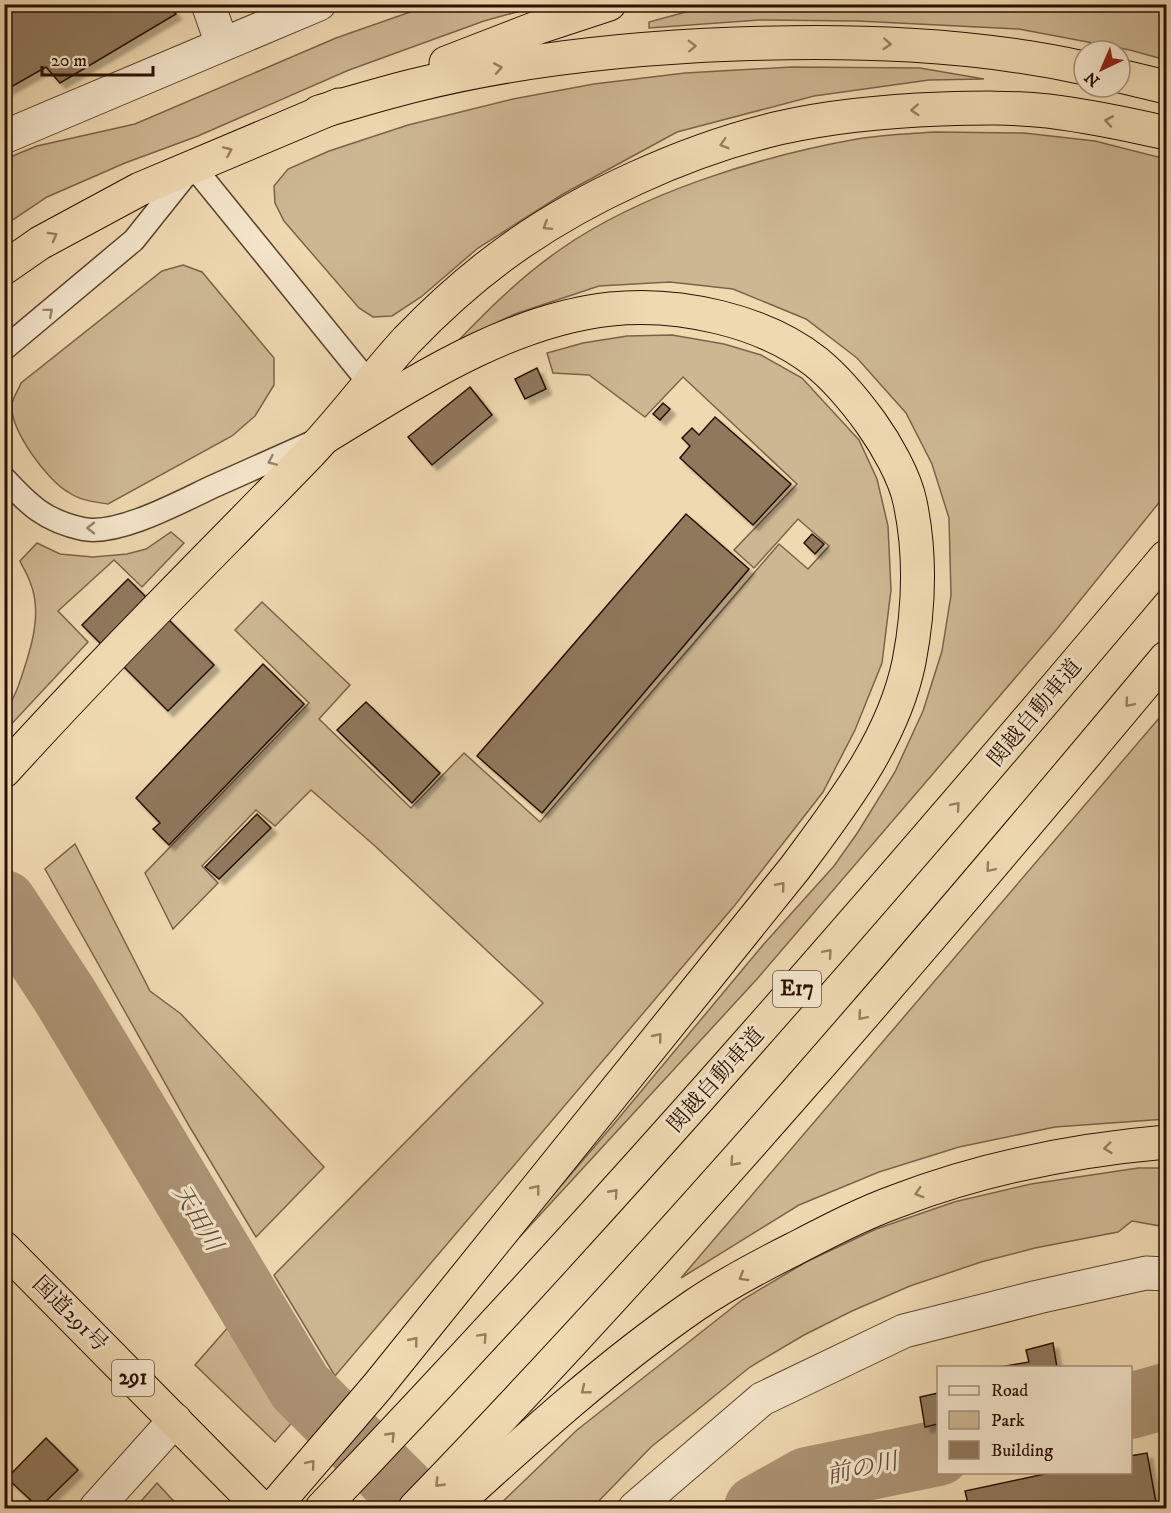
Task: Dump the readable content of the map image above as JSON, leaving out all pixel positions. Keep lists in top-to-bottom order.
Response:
{
  "streets": {
    "highway": [
      "関越自動車道",
      "E17",
      "国道291号",
      "291"
    ]
  },
  "water": ["天田川", "前の川"],
  "legend": ["Road", "Park", "Building"],
  "scale_bar": "20 m",
  "north": "bottom left"
}
